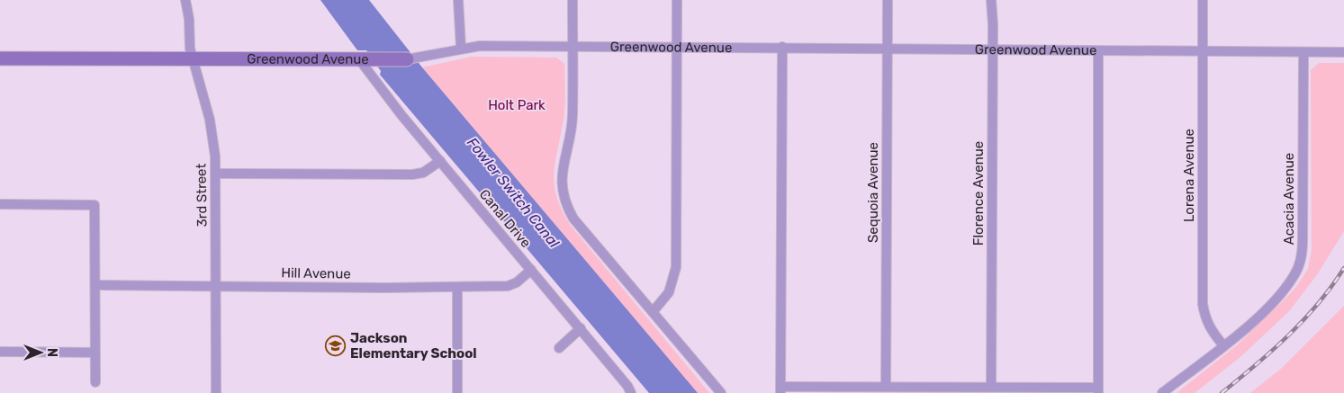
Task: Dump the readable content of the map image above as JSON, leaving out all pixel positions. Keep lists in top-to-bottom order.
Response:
{
  "streets": {
    "street": [
      "Greenwood Avenue",
      "Lorena Avenue",
      "Sequoia Avenue",
      "Florence Avenue",
      "3rd Street",
      "Acacia Avenue",
      "Canal Drive",
      "Hill Avenue"
    ]
  },
  "crossings": [
    ["Greenwood Avenue", "Lorena Avenue"],
    ["Greenwood Avenue", "Sequoia Avenue"],
    ["Greenwood Avenue", "Florence Avenue"],
    ["Greenwood Avenue", "3rd Street"],
    ["Greenwood Avenue", "Acacia Avenue"],
    ["Greenwood Avenue", "Canal Drive"],
    ["Lorena Avenue", "Acacia Avenue"],
    ["3rd Street", "Hill Avenue"],
    ["Canal Drive", "Hill Avenue"]
  ],
  "water": ["Fowler Switch Canal"],
  "parks": ["Holt Park"],
  "places": {
    "school or university": ["Jackson Elementary School"]
  },
  "north": "right"
}
